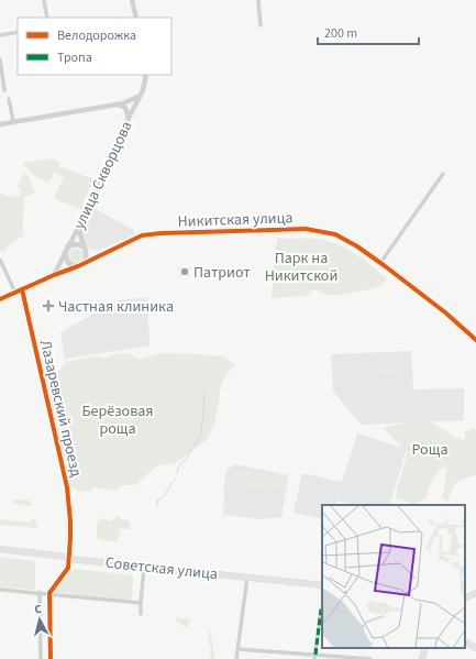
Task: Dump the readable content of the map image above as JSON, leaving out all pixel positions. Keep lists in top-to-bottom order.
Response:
{
  "streets": {
    "main road": ["Советская улица"],
    "street": ["улица Скворцова", "Никитская улица", "Лазаревский проезд"]
  },
  "crossings": [
    ["улица Скворцова", "Никитская улица"],
    ["Никитская улица", "Лазаревский проезд"],
    ["Лазаревский проезд", "Советская улица"]
  ],
  "parks": ["Парк на Никитской", "Берёзовая роща", "Роща"],
  "places": {
    "other": ["Патриот"],
    "health": ["Частная клиника"]
  },
  "legend": ["Велодорожка", "Тропа"],
  "scale_bar": "200 m",
  "north": "top"
}
